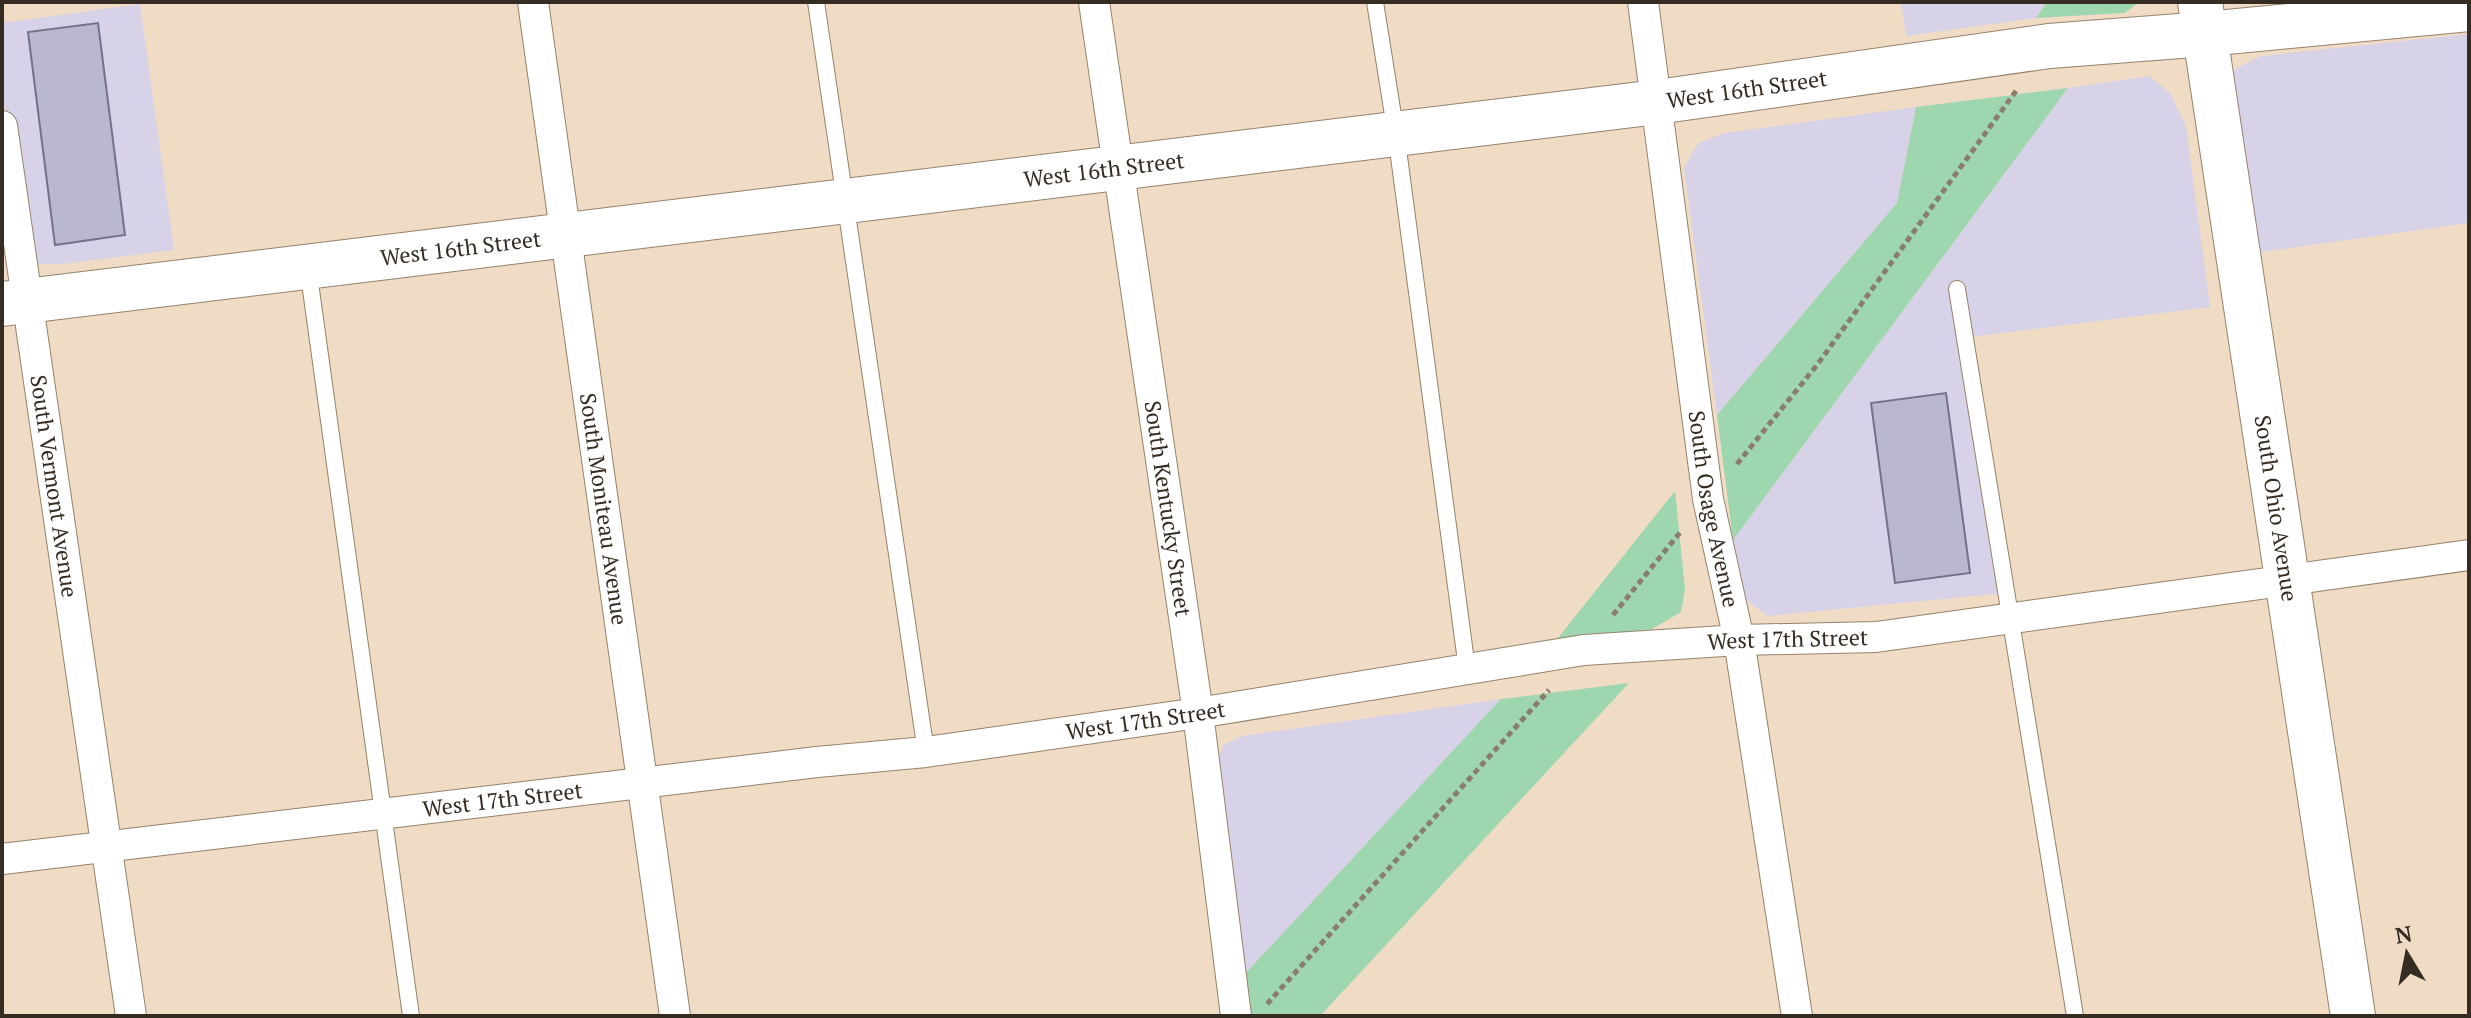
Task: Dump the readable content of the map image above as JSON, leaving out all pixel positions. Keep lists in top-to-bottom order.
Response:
{
  "streets": {
    "main road": ["West 16th Street", "South Ohio Avenue"],
    "street": [
      "South Vermont Avenue",
      "South Moniteau Avenue",
      "South Kentucky Street",
      "South Osage Avenue",
      "West 17th Street"
    ]
  },
  "crossings": [
    ["West 16th Street", "South Vermont Avenue"],
    ["West 16th Street", "South Moniteau Avenue"],
    ["West 16th Street", "South Kentucky Street"],
    ["West 16th Street", "South Ohio Avenue"],
    ["West 16th Street", "South Osage Avenue"],
    ["South Vermont Avenue", "West 17th Street"],
    ["South Moniteau Avenue", "West 17th Street"],
    ["South Kentucky Street", "West 17th Street"],
    ["South Ohio Avenue", "West 17th Street"],
    ["South Osage Avenue", "West 17th Street"]
  ],
  "north": "top"
}
